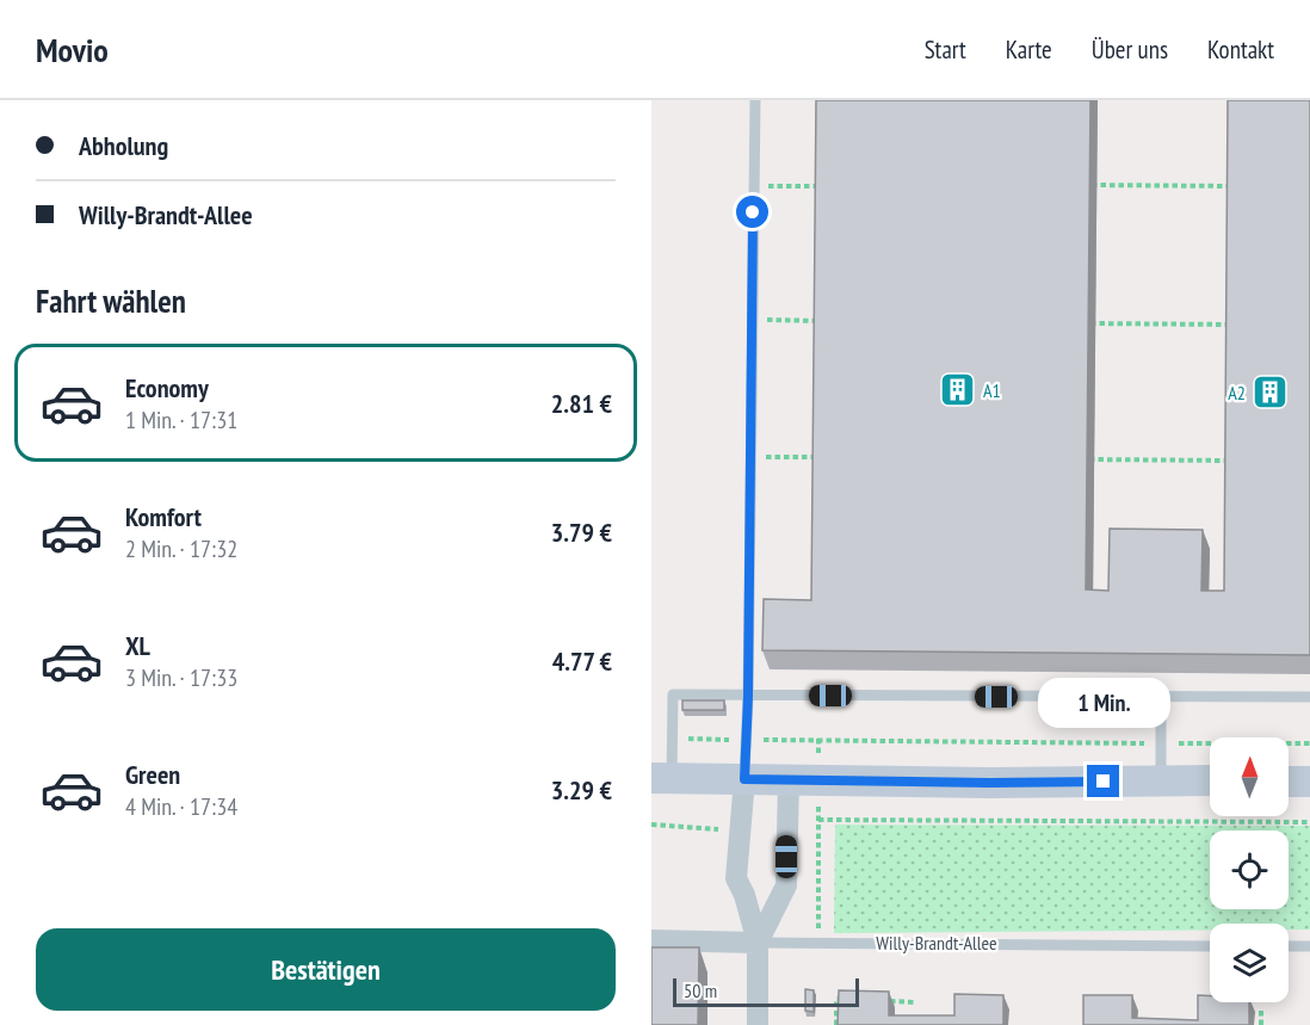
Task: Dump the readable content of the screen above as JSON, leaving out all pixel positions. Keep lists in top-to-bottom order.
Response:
{
  "streets": {
    "street": ["Willy-Brandt-Allee"]
  },
  "places": {
    "building": ["A1", "A2"]
  },
  "scale_bar": "50 m",
  "north": "top",
  "page": {
    "header": "Movio",
    "nav": [
      "Start",
      "Karte",
      "Über uns",
      "Kontakt"
    ],
    "banner": ["Abholung", "Willy-Brandt-Allee"],
    "heading": "Fahrt wählen",
    "list": [
      {
        "name": "Economy",
        "note": "1 Min. · 17:31",
        "value": "2.81 €"
      },
      {
        "name": "Komfort",
        "note": "2 Min. · 17:32",
        "value": "3.79 €"
      },
      {
        "name": "XL",
        "note": "3 Min. · 17:33",
        "value": "4.77 €"
      },
      {
        "name": "Green",
        "note": "4 Min. · 17:34",
        "value": "3.29 €"
      }
    ],
    "bubble": "1 Min.",
    "buttons": "Bestätigen",
    "scale": "50 m"
  }
}
